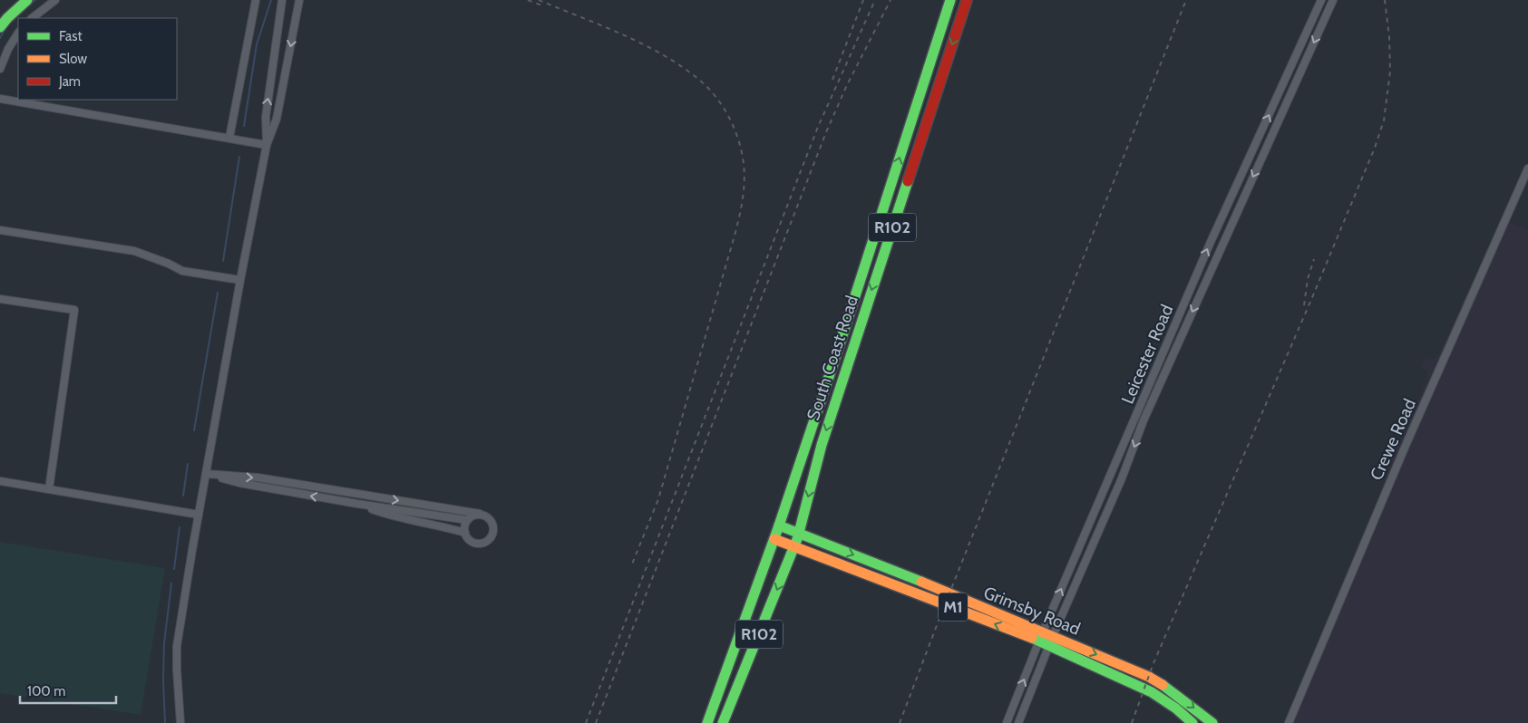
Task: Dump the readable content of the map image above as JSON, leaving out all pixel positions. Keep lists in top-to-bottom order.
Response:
{
  "streets": {
    "main road": [
      "R102",
      "South Coast Road",
      "M1",
      "Grimsby Road"
    ],
    "street": ["Leicester Road", "Crewe Road"]
  },
  "crossings": [
    ["Leicester Road", "Grimsby Road"],
    ["South Coast Road", "Grimsby Road"]
  ],
  "legend": ["Fast", "Slow", "Jam"],
  "scale_bar": "100 m"
}
